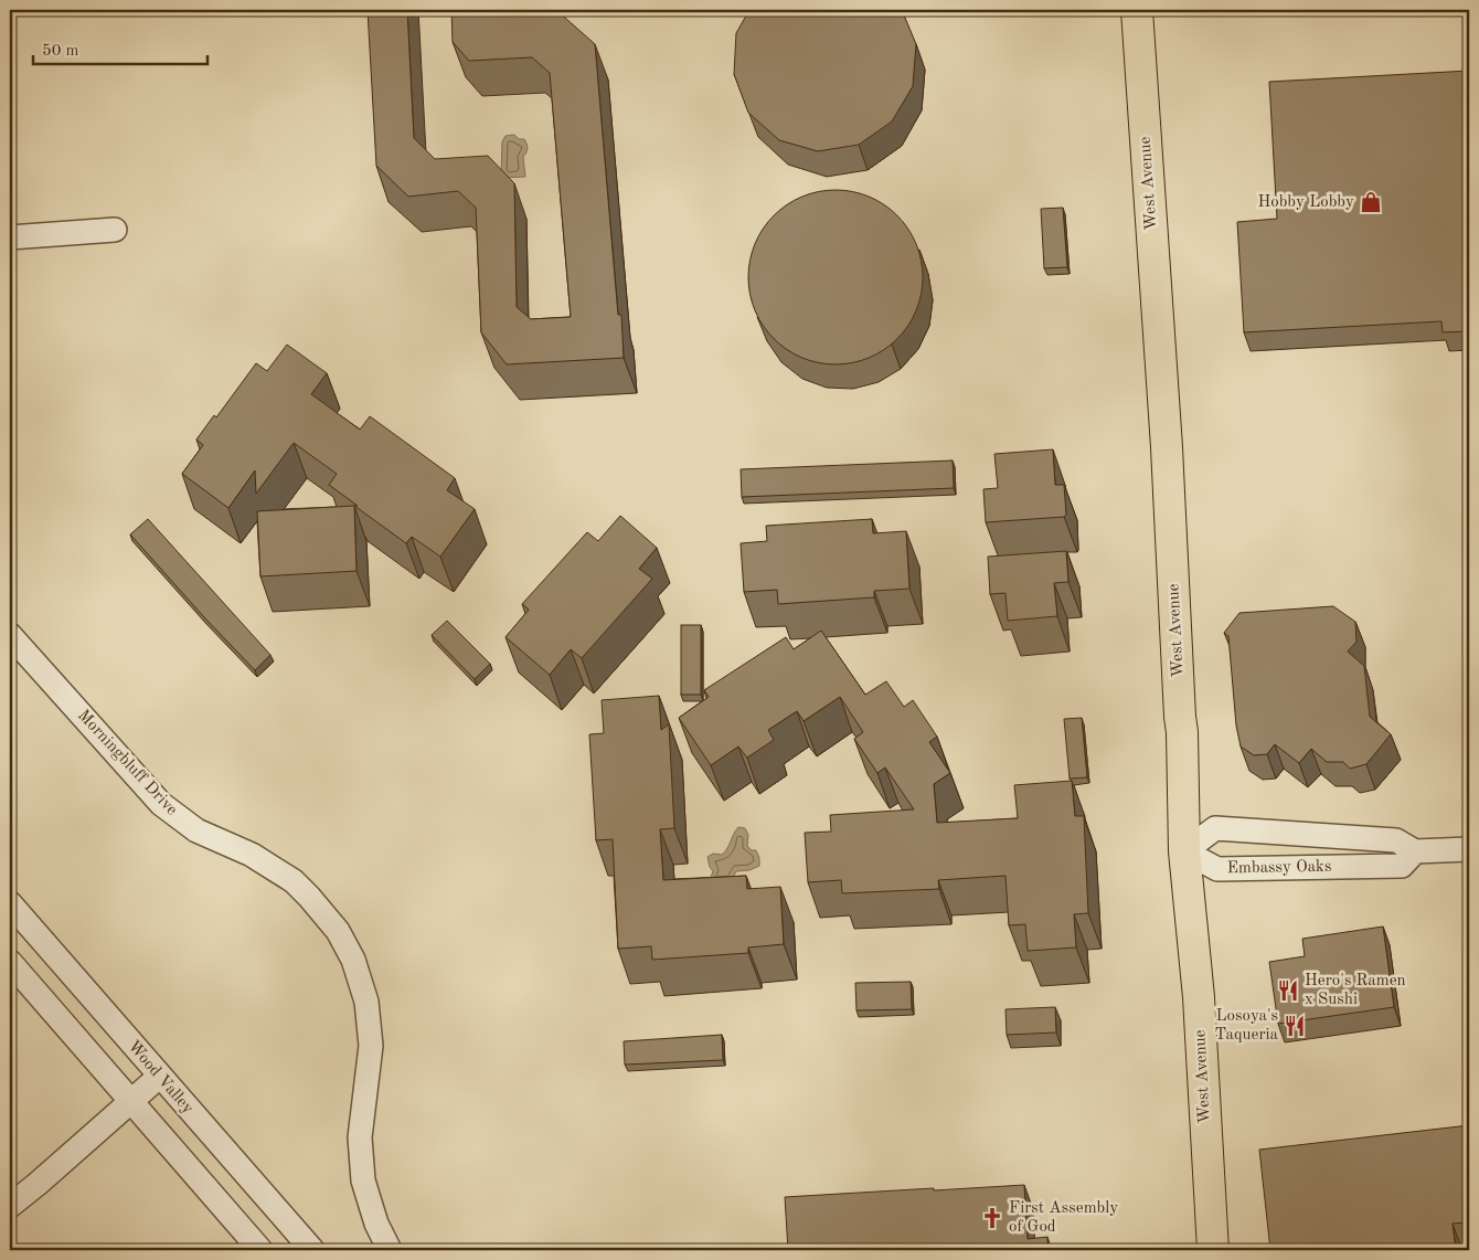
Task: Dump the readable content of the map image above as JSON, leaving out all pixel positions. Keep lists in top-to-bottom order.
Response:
{
  "streets": {
    "main road": ["West Avenue"],
    "street": ["Morningbluff Drive", "Embassy Oaks", "Wood Valley"]
  },
  "crossings": [
    ["West Avenue", "Embassy Oaks"]
  ],
  "places": {
    "shop": ["Hobby Lobby"],
    "restaurant": ["Hero's Ramen x Sushi", "Losoya's Taqueria"],
    "church": ["First Assembly of God"]
  },
  "scale_bar": "50 m"
}
